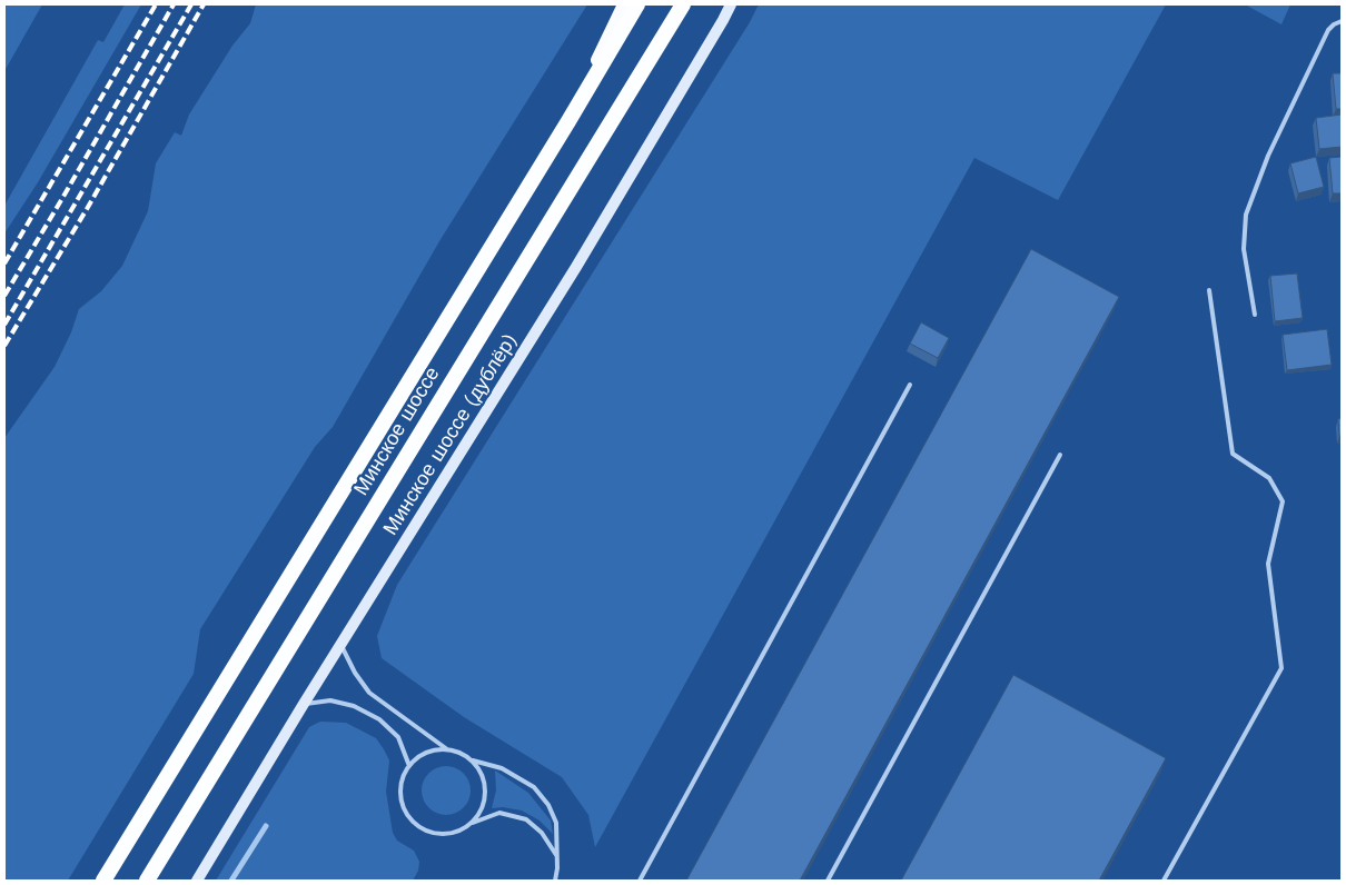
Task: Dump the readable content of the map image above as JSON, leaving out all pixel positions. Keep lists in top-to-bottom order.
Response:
{
  "streets": {
    "highway": ["Минское шоссе"],
    "main road": ["Минское шоссе (дублёр)"]
  }
}
